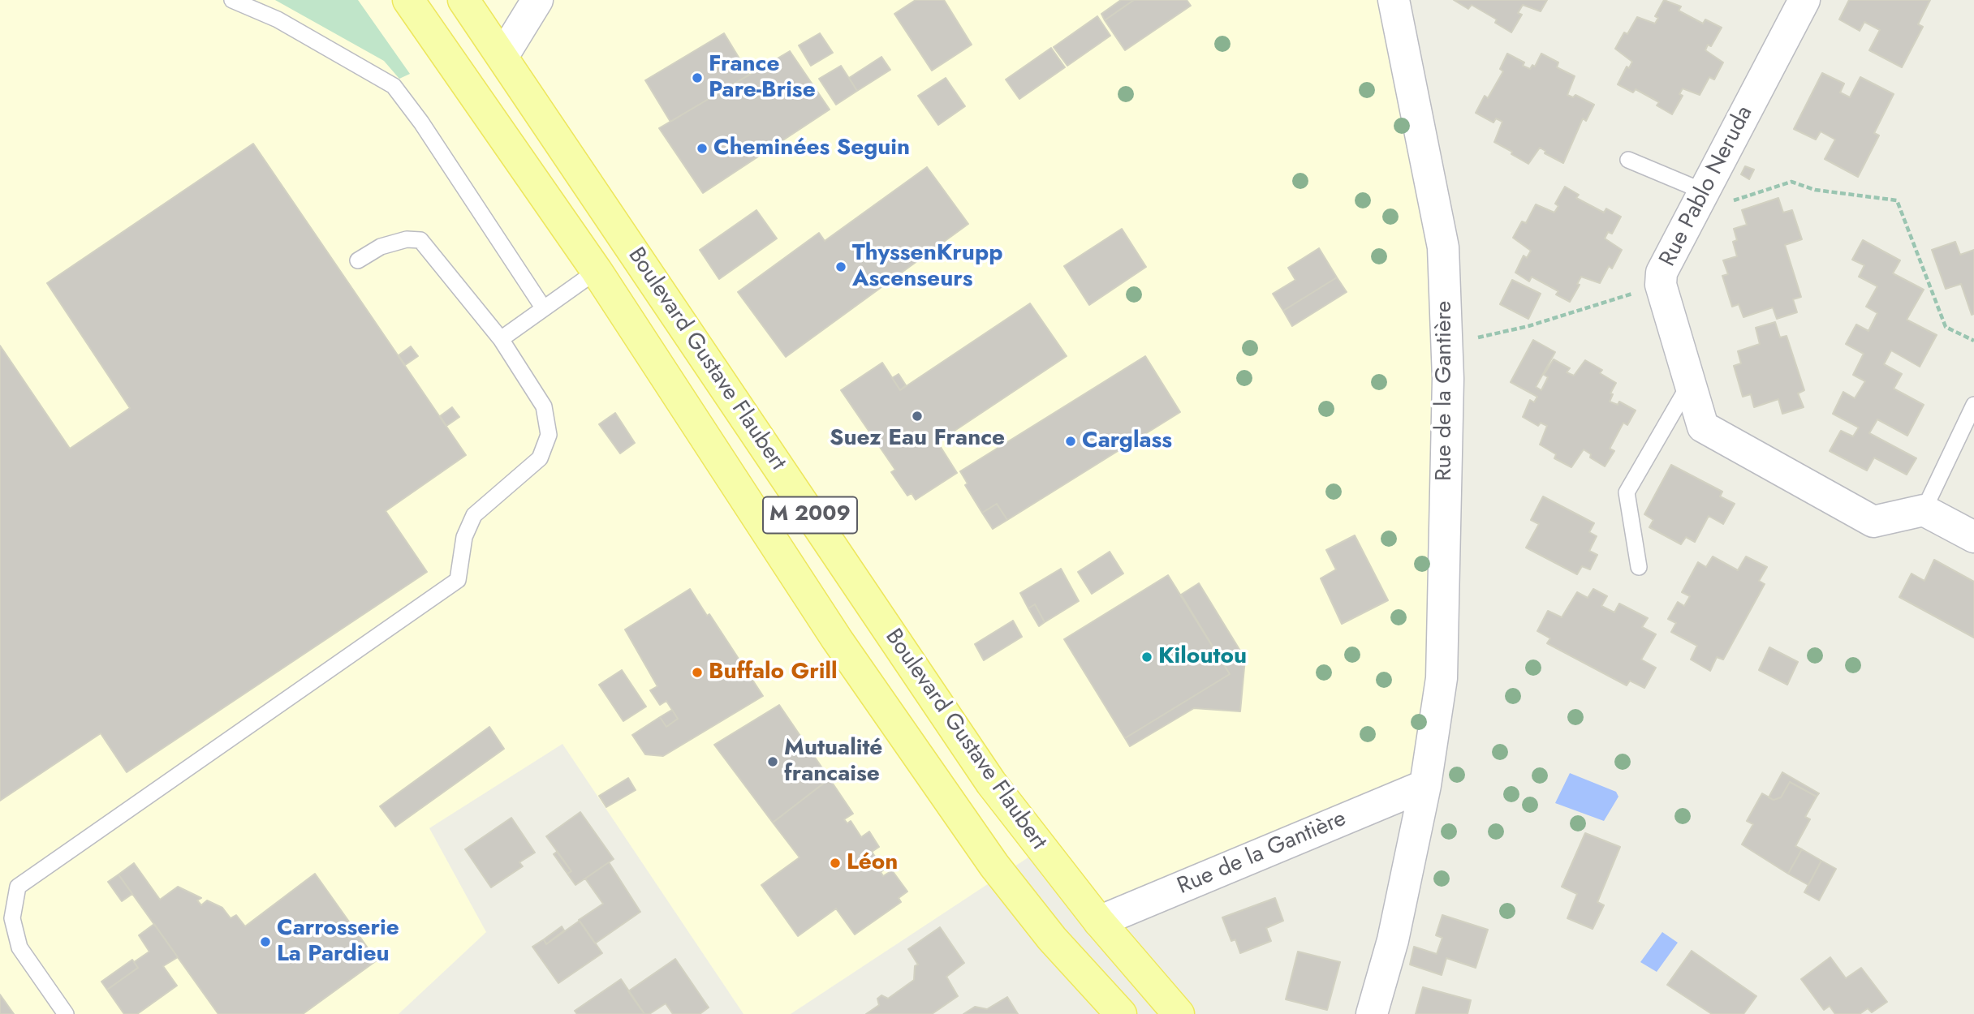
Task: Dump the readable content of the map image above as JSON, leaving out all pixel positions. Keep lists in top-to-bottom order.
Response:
{
  "streets": {
    "main road": ["Boulevard Gustave Flaubert", "M 2009"],
    "street": ["Rue Pablo Neruda", "Rue de la Gantière"]
  },
  "crossings": [
    ["Boulevard Gustave Flaubert", "Rue de la Gantière"]
  ],
  "places": [
    "France Pare-Brise",
    "Cheminées Seguin",
    "ThyssenKrupp Ascenseurs",
    "Suez Eau France",
    "Carglass",
    "Kiloutou",
    "Buffalo Grill",
    "Mutualité francaise",
    "Léon",
    "Carrosserie La Pardieu"
  ]
}
